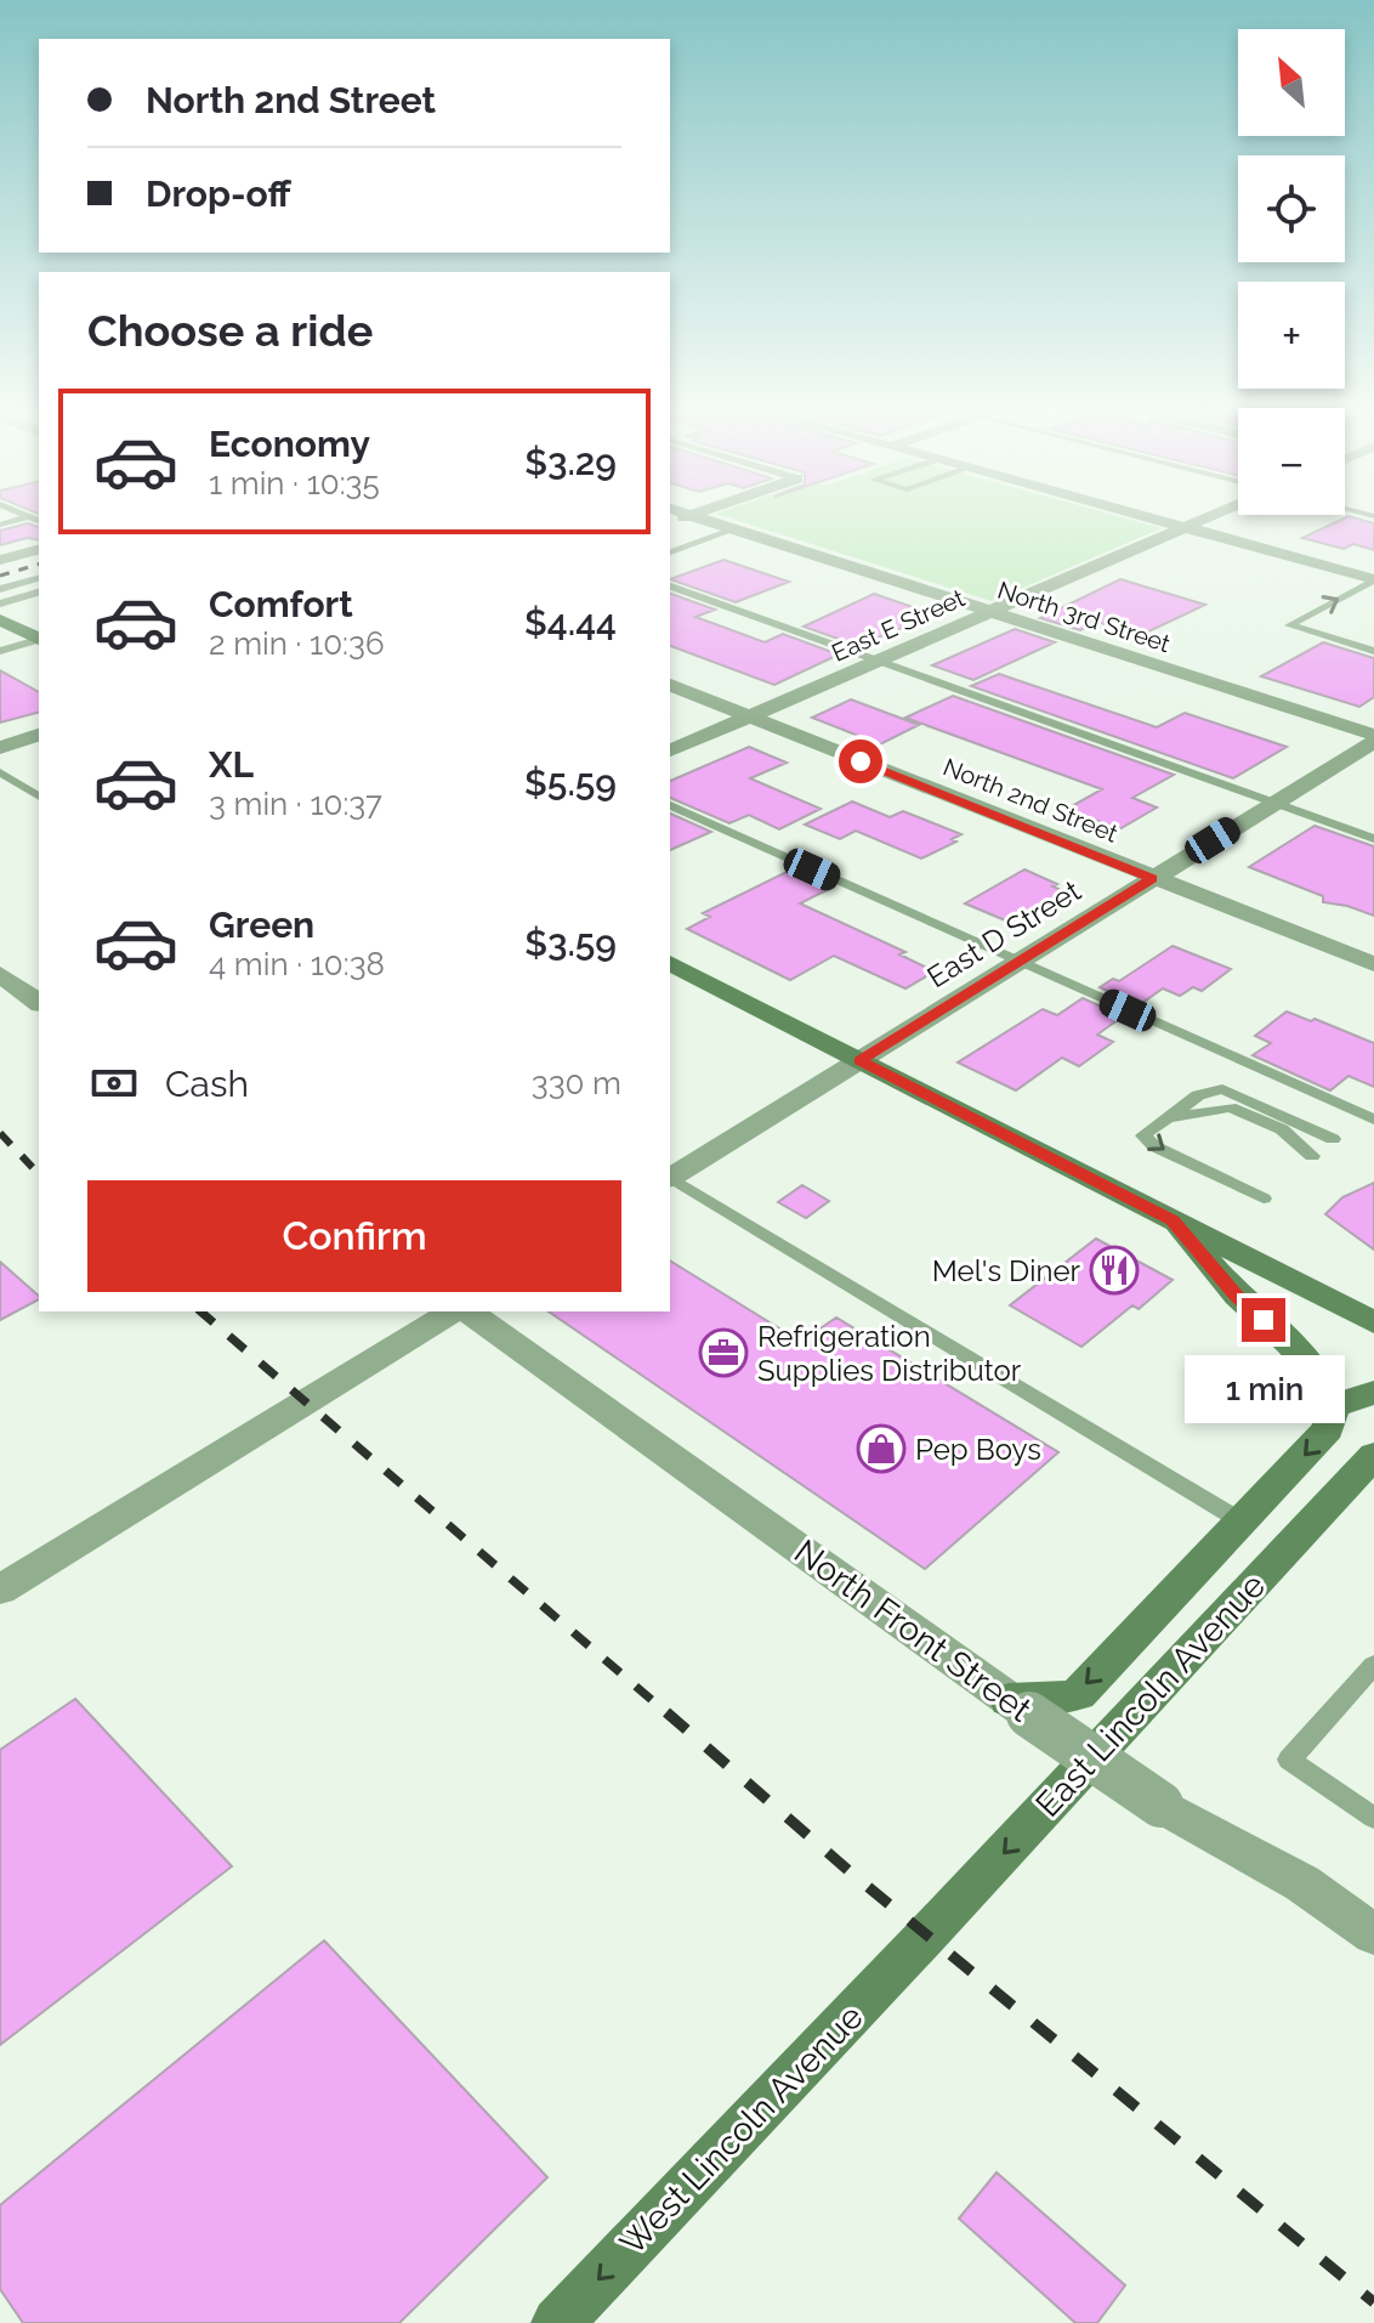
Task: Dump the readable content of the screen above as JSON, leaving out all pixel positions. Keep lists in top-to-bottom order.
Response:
{
  "streets": {
    "main road": ["East Lincoln Avenue", "West Lincoln Avenue"],
    "street": [
      "North 3rd Street",
      "East E Street",
      "North 2nd Street",
      "East D Street",
      "North Front Street"
    ]
  },
  "crossings": [
    ["North 3rd Street", "East E Street"],
    ["North 3rd Street", "East D Street"],
    ["East E Street", "North 2nd Street"],
    ["North 2nd Street", "East D Street"],
    ["East Lincoln Avenue", "West Lincoln Avenue"]
  ],
  "one_way": ["West Lincoln Avenue"],
  "places": {
    "restaurant": ["Mel's Diner"],
    "office": ["Refrigeration Supplies Distributor"],
    "shop": ["Pep Boys"]
  },
  "north": "top left",
  "page": {
    "map_buttons": ["+", "−"],
    "banner": ["North 2nd Street", "Drop-off"],
    "heading": "Choose a ride",
    "list": [
      {
        "name": "Economy",
        "note": "1 min · 10:35",
        "value": "$3.29"
      },
      {
        "name": "Comfort",
        "note": "2 min · 10:36",
        "value": "$4.44"
      },
      {
        "name": "XL",
        "note": "3 min · 10:37",
        "value": "$5.59"
      },
      {
        "name": "Green",
        "note": "4 min · 10:38",
        "value": "$3.59"
      }
    ],
    "pay": ["Cash", "330 m"],
    "buttons": "Confirm",
    "bubble": "1 min"
  }
}
